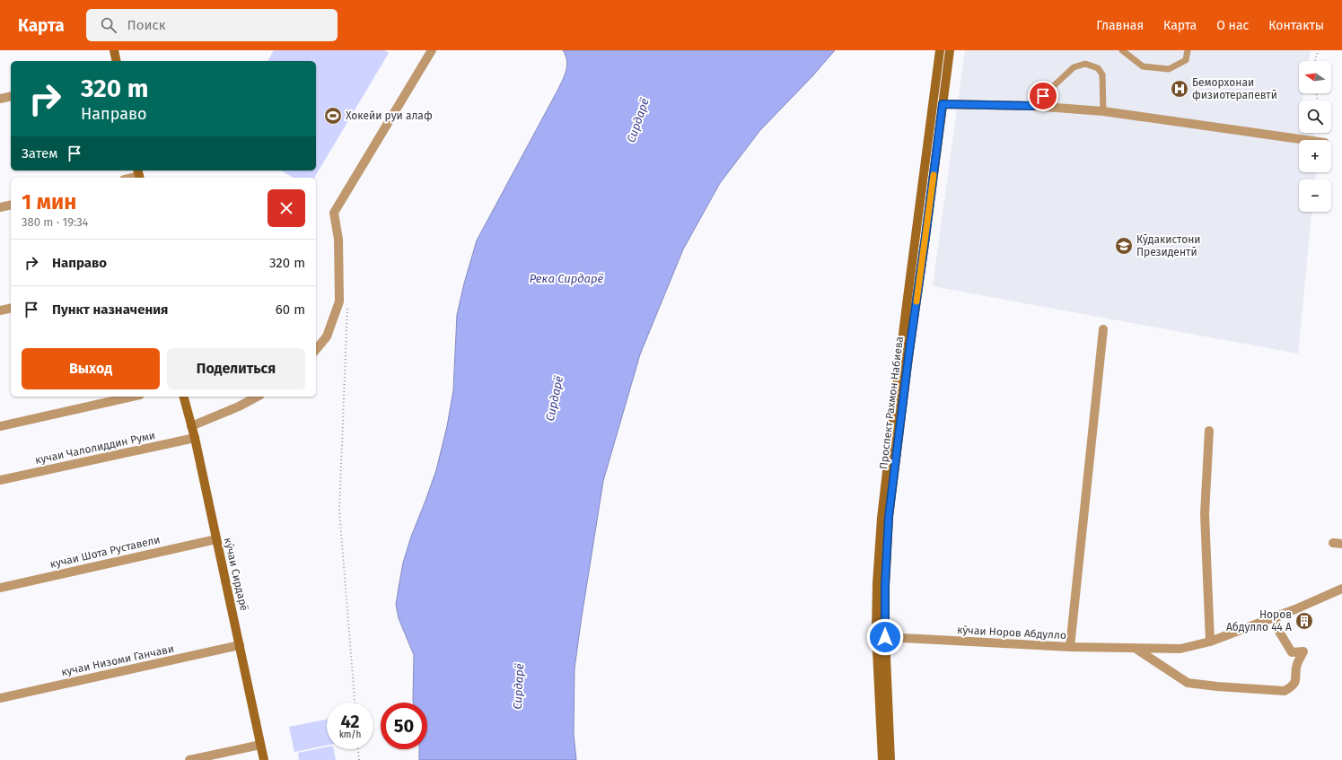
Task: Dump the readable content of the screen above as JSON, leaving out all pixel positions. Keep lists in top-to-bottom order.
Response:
{
  "streets": {
    "main road": ["Проспект Рахмон Набиева", "кӯчаи Сирдарё"],
    "street": [
      "кучаи Чалолиддин Руми",
      "кучаи Шота Руставели",
      "кӯчаи Норов Абдулло",
      "кучаи Низоми Ганчави"
    ]
  },
  "crossings": [
    ["Проспект Рахмон Набиева", "кӯчаи Норов Абдулло"],
    ["кучаи Чалолиддин Руми", "кӯчаи Сирдарё"],
    ["кучаи Шота Руставели", "кӯчаи Сирдарё"],
    ["кӯчаи Сирдарё", "кучаи Низоми Ганчави"]
  ],
  "water": ["Сирдарё", "Река Сирдарё"],
  "places": {
    "hospital": ["Беморхонаи физиотерапевтӣ"],
    "sports": ["Хокейи руи алаф"],
    "school or university": ["Кӯдакистони Президентӣ"],
    "building": ["Норов Абдулло 44 А"]
  },
  "north": "left",
  "page": {
    "header": "Карта",
    "search": "Поиск",
    "nav": [
      "Главная",
      "Карта",
      "О нас",
      "Контакты"
    ],
    "map_buttons": ["+", "−"],
    "turn": ["320 m", "Направо"],
    "then": "Затем",
    "heading": ["1 мин", "380 m · 19:34"],
    "list": [
      {
        "name": "Направо",
        "value": "320 m"
      },
      {
        "name": "Пункт назначения",
        "value": "60 m"
      }
    ],
    "buttons": ["Выход", "Поделиться"],
    "speed": "42 km/h",
    "limit": "50"
  }
}
